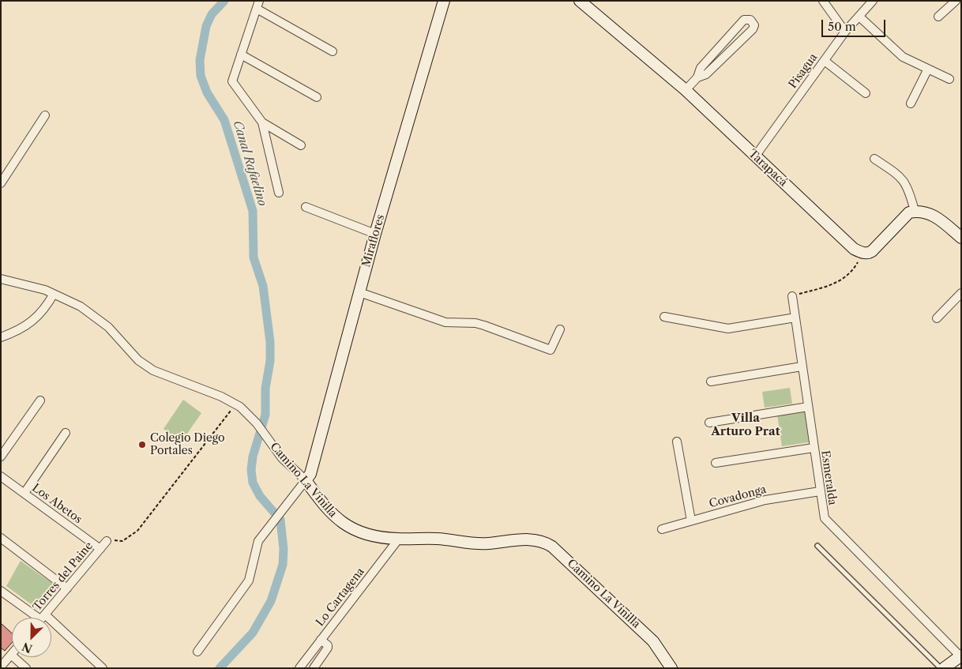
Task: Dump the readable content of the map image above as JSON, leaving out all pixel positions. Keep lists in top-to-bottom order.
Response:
{
  "streets": {
    "street": [
      "Pisagua",
      "Tarapacá",
      "Miraflores",
      "Esmeralda",
      "Camino La Vinilla",
      "Covadonga",
      "Los Abetos",
      "Torres del Paine",
      "Lo Cartagena"
    ]
  },
  "crossings": [
    ["Pisagua", "Tarapacá"],
    ["Miraflores", "Camino La Vinilla"],
    ["Esmeralda", "Covadonga"],
    ["Camino La Vinilla", "Lo Cartagena"],
    ["Los Abetos", "Torres del Paine"]
  ],
  "districts": ["Villa Arturo Prat"],
  "water": ["Canal Rafaelino"],
  "places": ["Colegio Diego Portales"],
  "scale_bar": "50 m",
  "north": "bottom left"
}
